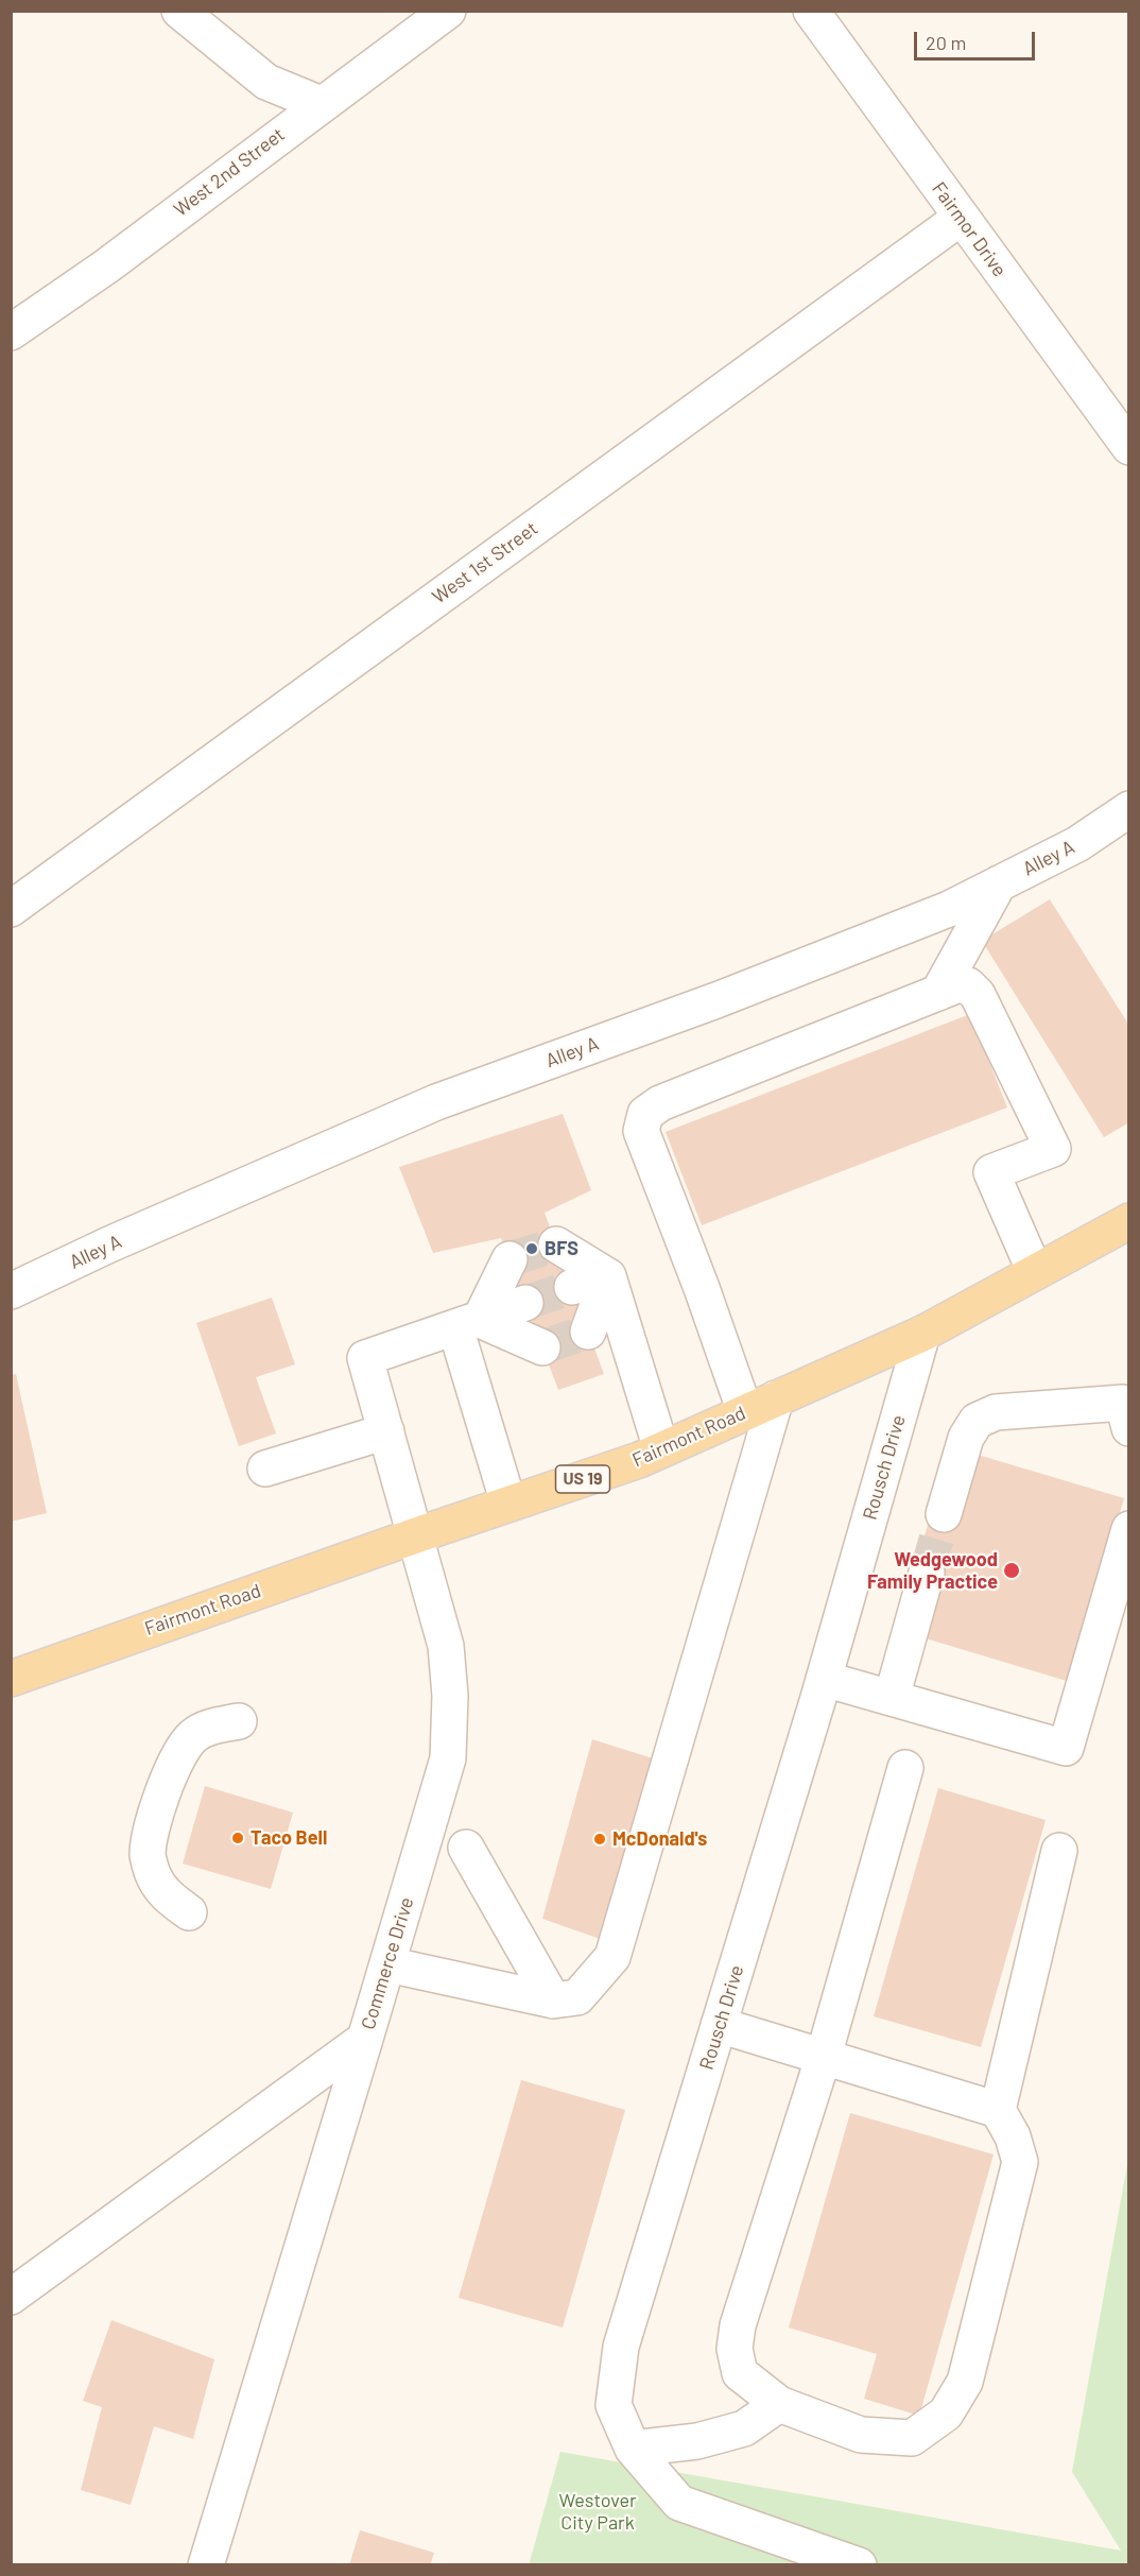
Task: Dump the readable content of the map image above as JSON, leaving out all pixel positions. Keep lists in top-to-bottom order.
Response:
{
  "streets": {
    "main road": ["Fairmont Road", "US 19"],
    "street": [
      "West 2nd Street",
      "Fairmor Drive",
      "West 1st Street",
      "Alley A",
      "Rousch Drive",
      "Commerce Drive"
    ]
  },
  "crossings": [
    ["Fairmor Drive", "West 1st Street"],
    ["Fairmont Road", "Rousch Drive"],
    ["Fairmont Road", "Commerce Drive"]
  ],
  "parks": ["Westover City Park"],
  "places": [
    "BFS",
    "Wedgewood Family Practice",
    "Taco Bell",
    "McDonald's"
  ],
  "scale_bar": "20 m"
}
